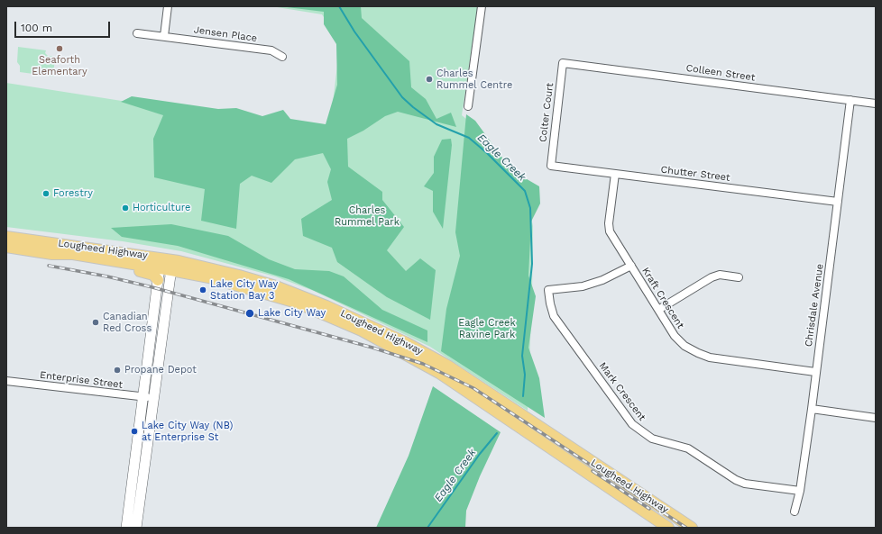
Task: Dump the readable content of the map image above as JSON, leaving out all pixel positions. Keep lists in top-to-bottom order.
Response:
{
  "streets": {
    "main road": ["Lougheed Highway"],
    "street": [
      "Jensen Place",
      "Colleen Street",
      "Colter Court",
      "Chutter Street",
      "Kraft Crescent",
      "Chrisdale Avenue",
      "Enterprise Street",
      "Mark Crescent"
    ]
  },
  "crossings": [
    ["Colleen Street", "Colter Court"],
    ["Colleen Street", "Chrisdale Avenue"],
    ["Colter Court", "Chutter Street"],
    ["Chutter Street", "Kraft Crescent"],
    ["Chutter Street", "Chrisdale Avenue"],
    ["Kraft Crescent", "Chrisdale Avenue"],
    ["Kraft Crescent", "Mark Crescent"],
    ["Chrisdale Avenue", "Mark Crescent"]
  ],
  "water": ["Eagle Creek"],
  "parks": ["Charles Rummel Park", "Eagle Creek Ravine Park"],
  "places": [
    "Seaforth Elementary",
    "Charles Rummel Centre",
    "Forestry",
    "Horticulture",
    "Lake City Way Station Bay 3",
    "Lake City Way",
    "Canadian Red Cross",
    "Propane Depot",
    "Lake City Way (NB) at Enterprise St"
  ],
  "scale_bar": "100 m"
}
